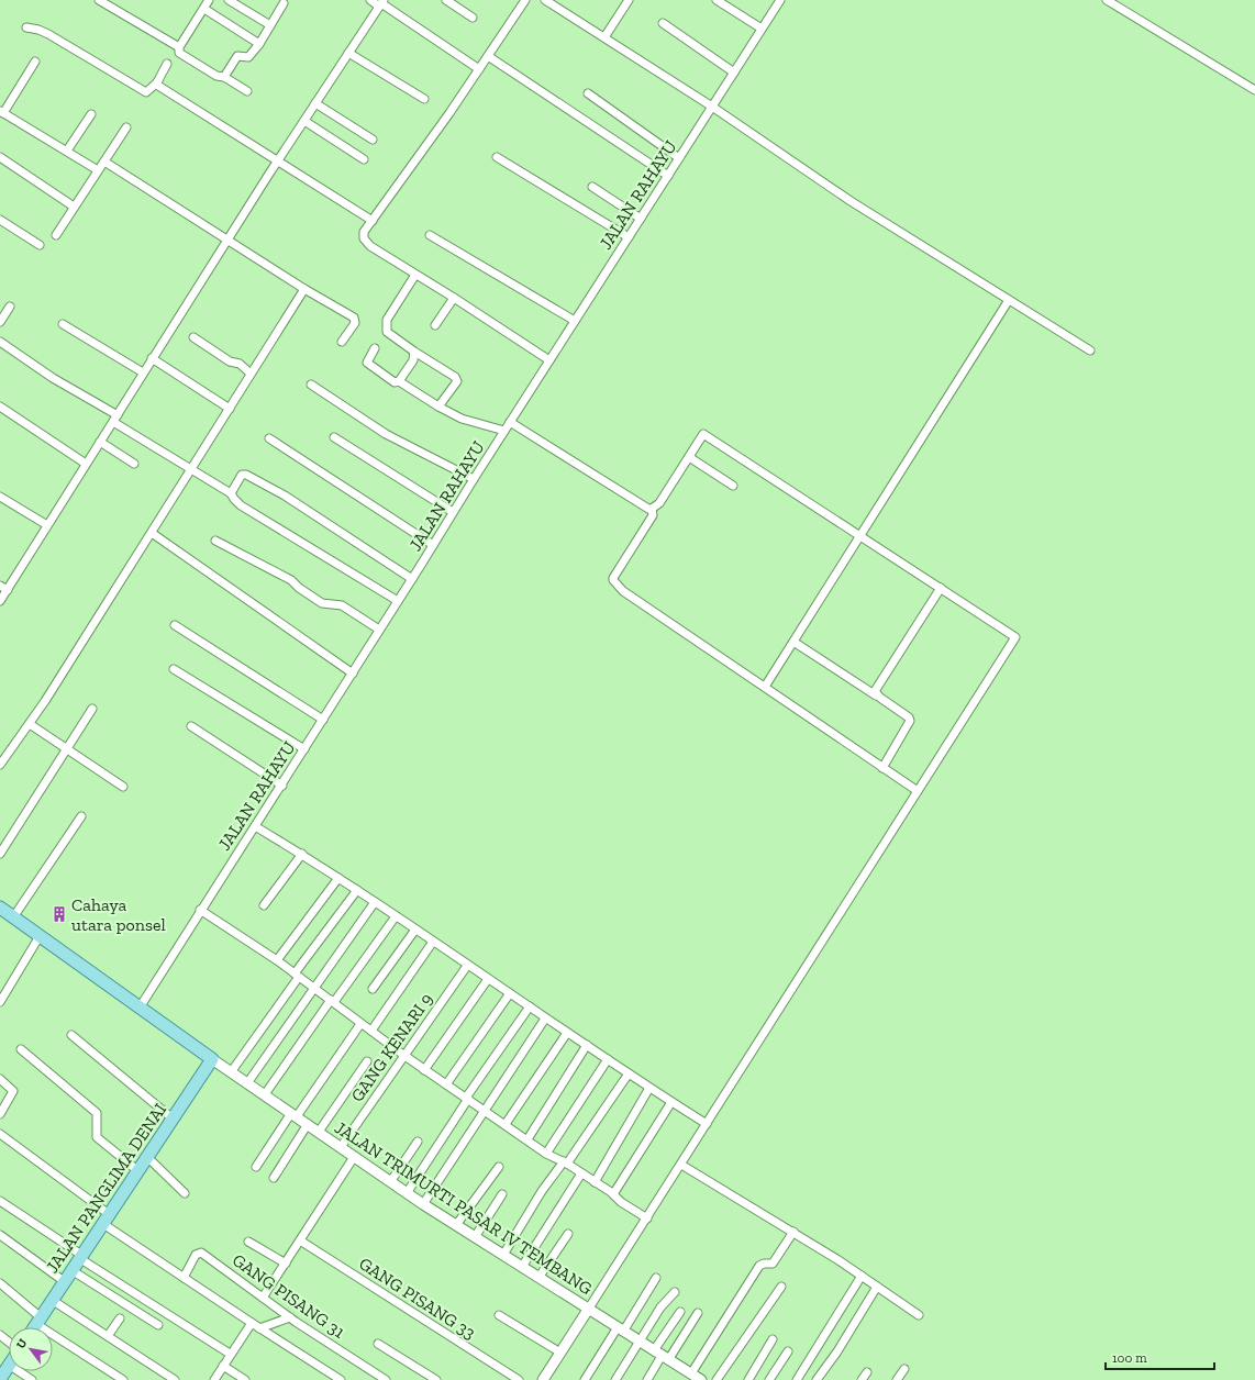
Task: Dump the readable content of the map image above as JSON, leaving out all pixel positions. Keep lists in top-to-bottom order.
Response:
{
  "streets": {
    "main road": ["JALAN PANGLIMA DENAI"],
    "street": [
      "JALAN RAHAYU",
      "GANG KENARI 9",
      "JALAN TRIMURTI PASAR IV TEMBANG",
      "GANG PISANG 31",
      "GANG PISANG 33"
    ]
  },
  "crossings": [
    ["GANG KENARI 9", "JALAN TRIMURTI PASAR IV TEMBANG"],
    ["JALAN PANGLIMA DENAI", "JALAN TRIMURTI PASAR IV TEMBANG"]
  ],
  "places": {
    "building": ["Cahaya utara ponsel"]
  },
  "scale_bar": "100 m",
  "north": "top left"
}
